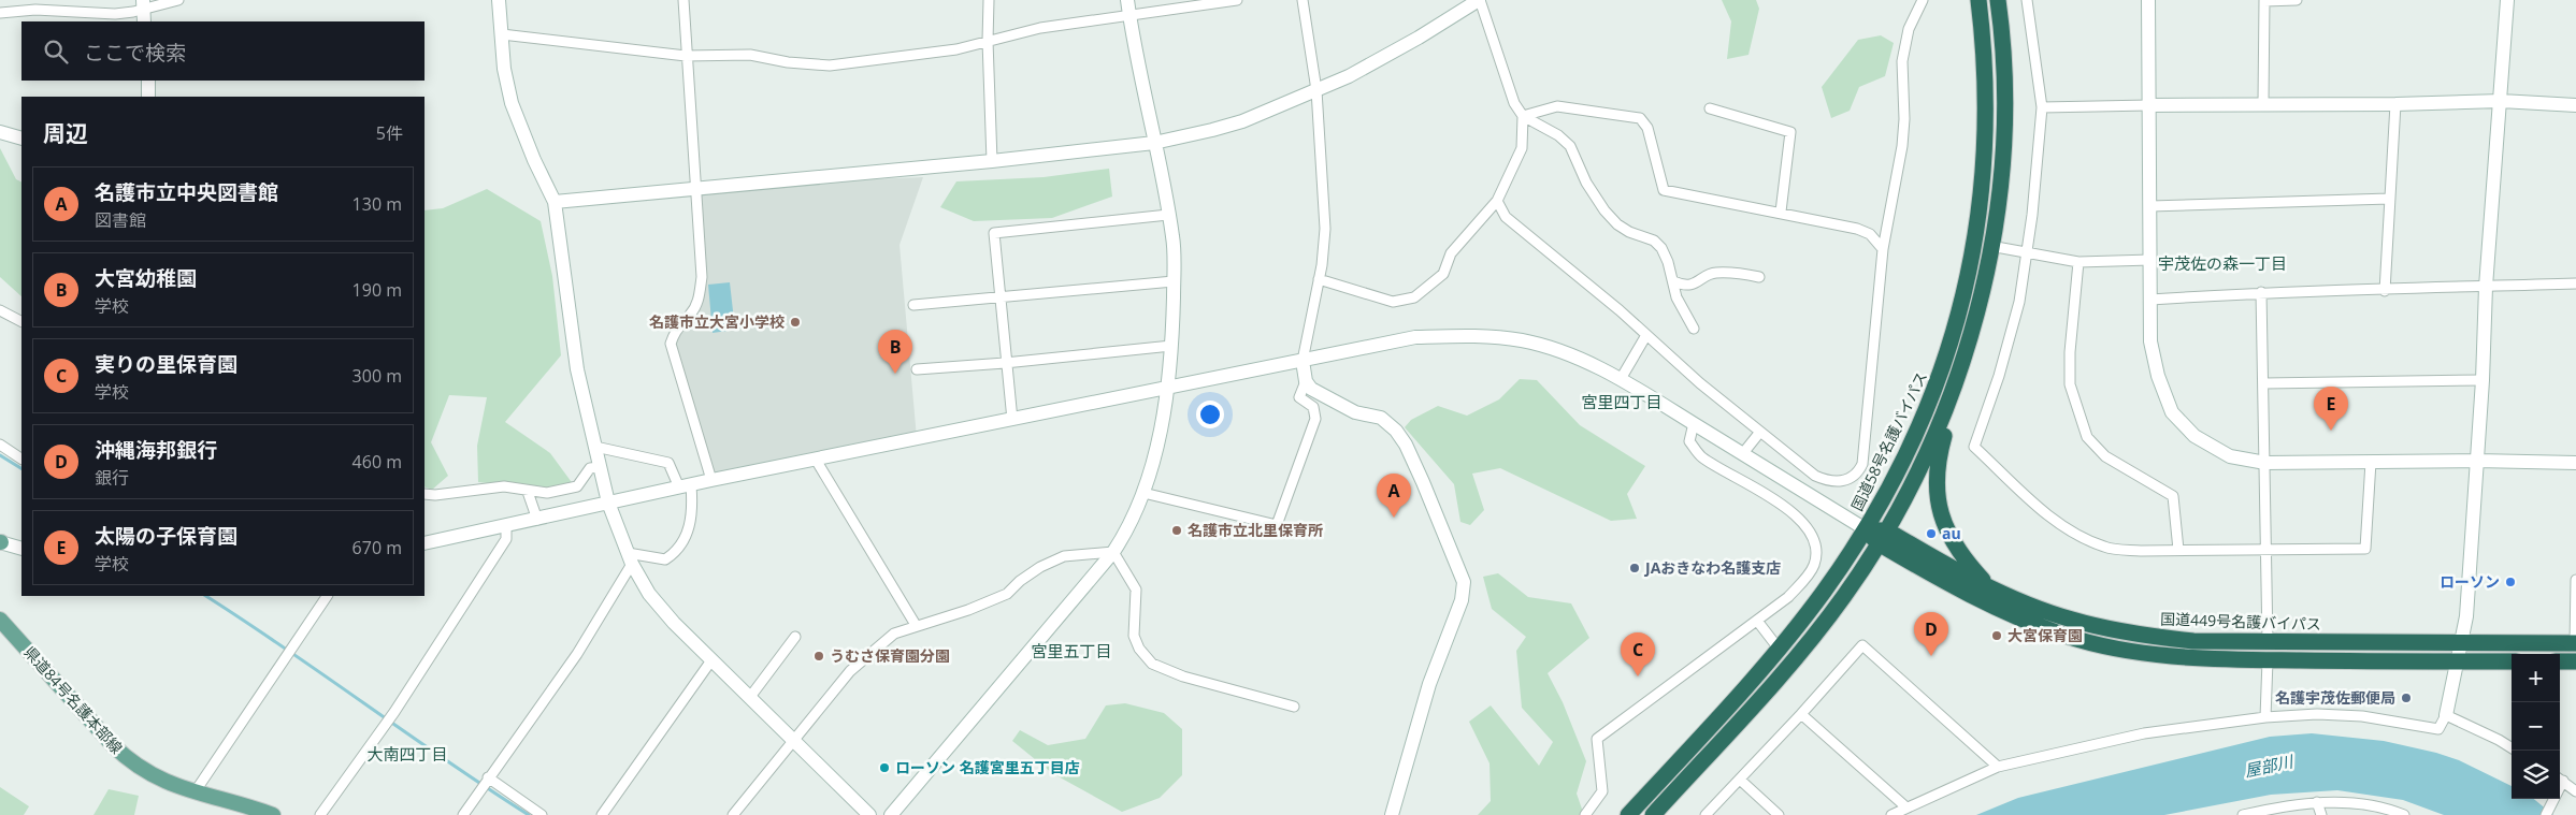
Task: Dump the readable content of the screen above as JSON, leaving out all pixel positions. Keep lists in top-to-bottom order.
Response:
{
  "streets": {
    "highway": ["国道58号名護バイパス", "国道449号名護バイパス"],
    "main road": ["県道84号名護本部線"]
  },
  "crossings": [
    ["国道58号名護バイパス", "国道449号名護バイパス"]
  ],
  "districts": [
    "宇茂佐の森一丁目",
    "宮里四丁目",
    "宮里五丁目",
    "大南四丁目"
  ],
  "water": ["屋部川"],
  "places": [
    "名護市立大宮小学校",
    "名護市立北里保育所",
    "au",
    "JAおきなわ名護支店",
    "ローソン",
    "大宮保育園",
    "うむさ保育園分園",
    "名護宇茂佐郵便局",
    "ローソン 名護宮里五丁目店"
  ],
  "page": {
    "search": "ここで検索",
    "heading": ["周辺", "5件"],
    "list": [
      {
        "mark": "A",
        "name": "名護市立中央図書館",
        "note": "図書館",
        "value": "130 m"
      },
      {
        "mark": "B",
        "name": "大宮幼稚園",
        "note": "学校",
        "value": "190 m"
      },
      {
        "mark": "C",
        "name": "実りの里保育園",
        "note": "学校",
        "value": "300 m"
      },
      {
        "mark": "D",
        "name": "沖縄海邦銀行",
        "note": "銀行",
        "value": "460 m"
      },
      {
        "mark": "E",
        "name": "太陽の子保育園",
        "note": "学校",
        "value": "670 m"
      }
    ],
    "pins": [
      "B",
      "E",
      "A",
      "D",
      "C"
    ],
    "map_buttons": ["+", "−"]
  }
}
